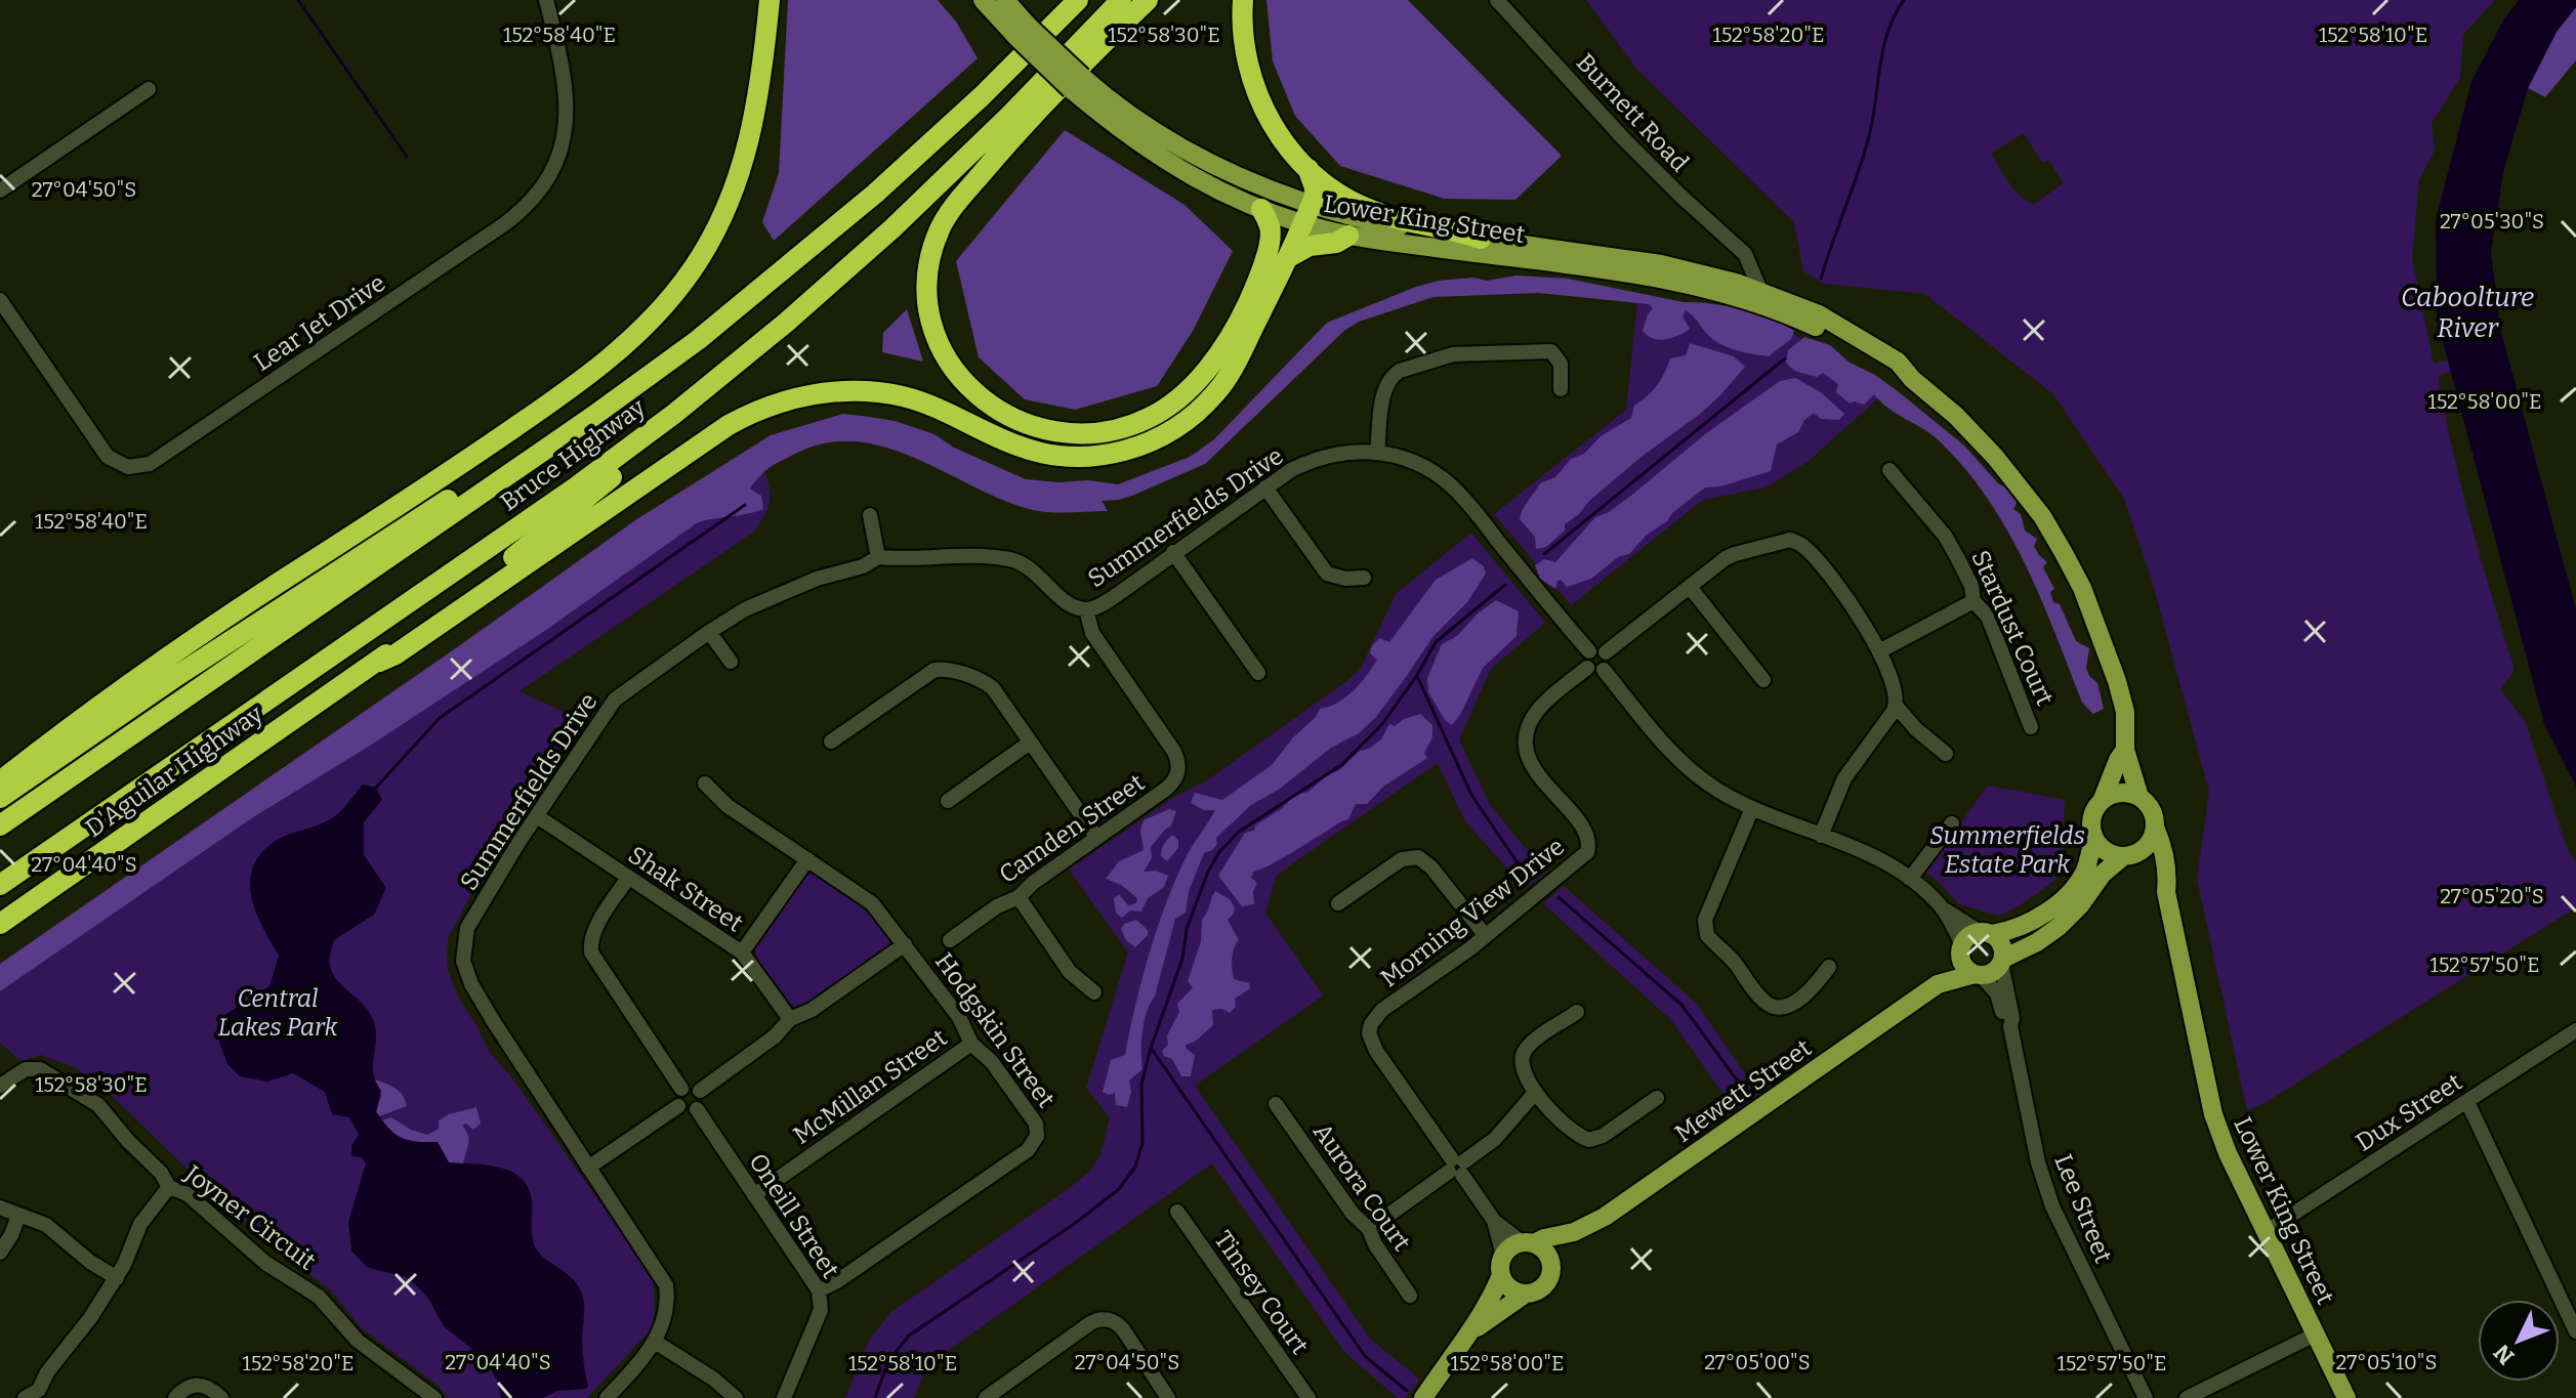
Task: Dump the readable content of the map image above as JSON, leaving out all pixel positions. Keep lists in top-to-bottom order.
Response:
{
  "streets": {
    "highway": ["Bruce Highway", "D'Aguilar Highway"],
    "main road": ["Lower King Street", "Mewett Street"],
    "street": [
      "Burnett Road",
      "Lear Jet Drive",
      "Summerfields Drive",
      "Stardust Court",
      "Camden Street",
      "Shak Street",
      "Morning View Drive",
      "Hodgskin Street",
      "McMillan Street",
      "Dux Street",
      "Aurora Court",
      "Lee Street",
      "Oneill Street",
      "Joyner Circuit",
      "Tinsey Court"
    ]
  },
  "crossings": [
    ["Burnett Road", "Lower King Street"],
    ["Lower King Street", "Dux Street"],
    ["Summerfields Drive", "Camden Street"],
    ["Summerfields Drive", "Shak Street"],
    ["Summerfields Drive", "Morning View Drive"],
    ["Morning View Drive", "Mewett Street"],
    ["Hodgskin Street", "McMillan Street"],
    ["Hodgskin Street", "Oneill Street"],
    ["McMillan Street", "Oneill Street"],
    ["Mewett Street", "Lee Street"]
  ],
  "water": ["Caboolture River"],
  "parks": ["Summerfields Estate Park", "Central Lakes Park"],
  "north": "bottom left",
  "coordinates": [
    "152°58'40\"E",
    "152°58'30\"E",
    "152°58'20\"E",
    "152°58'10\"E",
    "27°04'50\"S",
    "27°05'30\"S",
    "152°58'00\"E",
    "27°04'40\"S",
    "27°05'20\"S",
    "152°57'50\"E",
    "27°05'00\"S",
    "27°05'10\"S"
  ]
}
